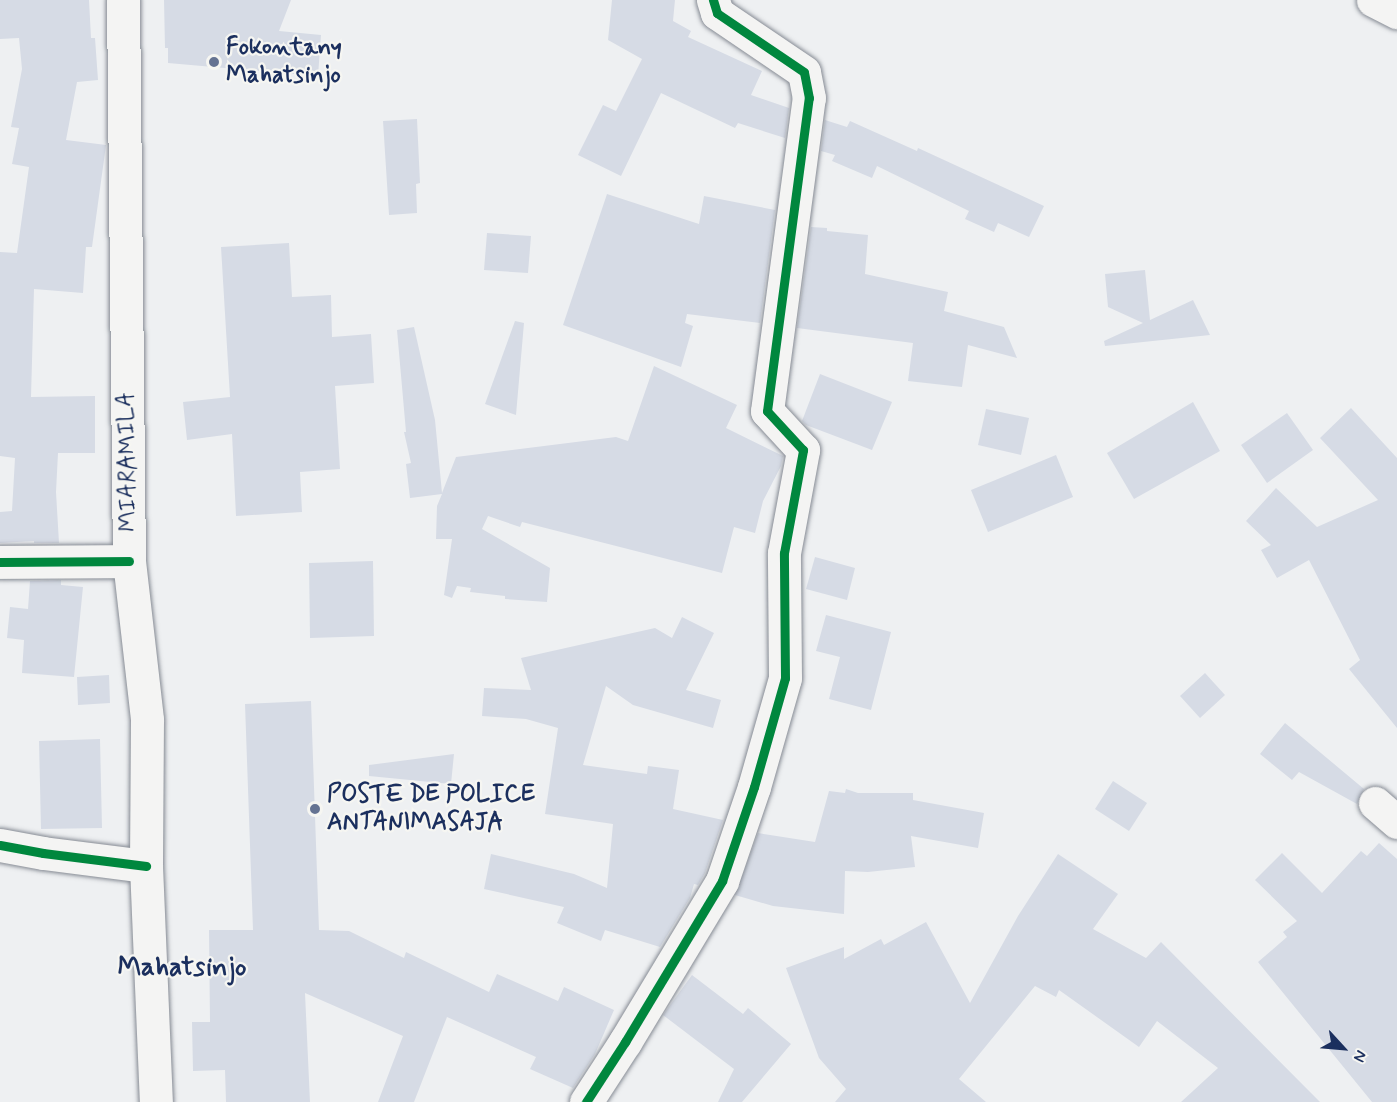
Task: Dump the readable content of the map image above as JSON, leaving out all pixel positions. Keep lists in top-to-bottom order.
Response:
{
  "streets": {
    "street": ["MIARAMILA"]
  },
  "districts": ["Mahatsinjo"],
  "places": ["Fokontany Mahatsinjo", "POSTE DE POLICE ANTANIMASAJA"],
  "north": "bottom right"
}
